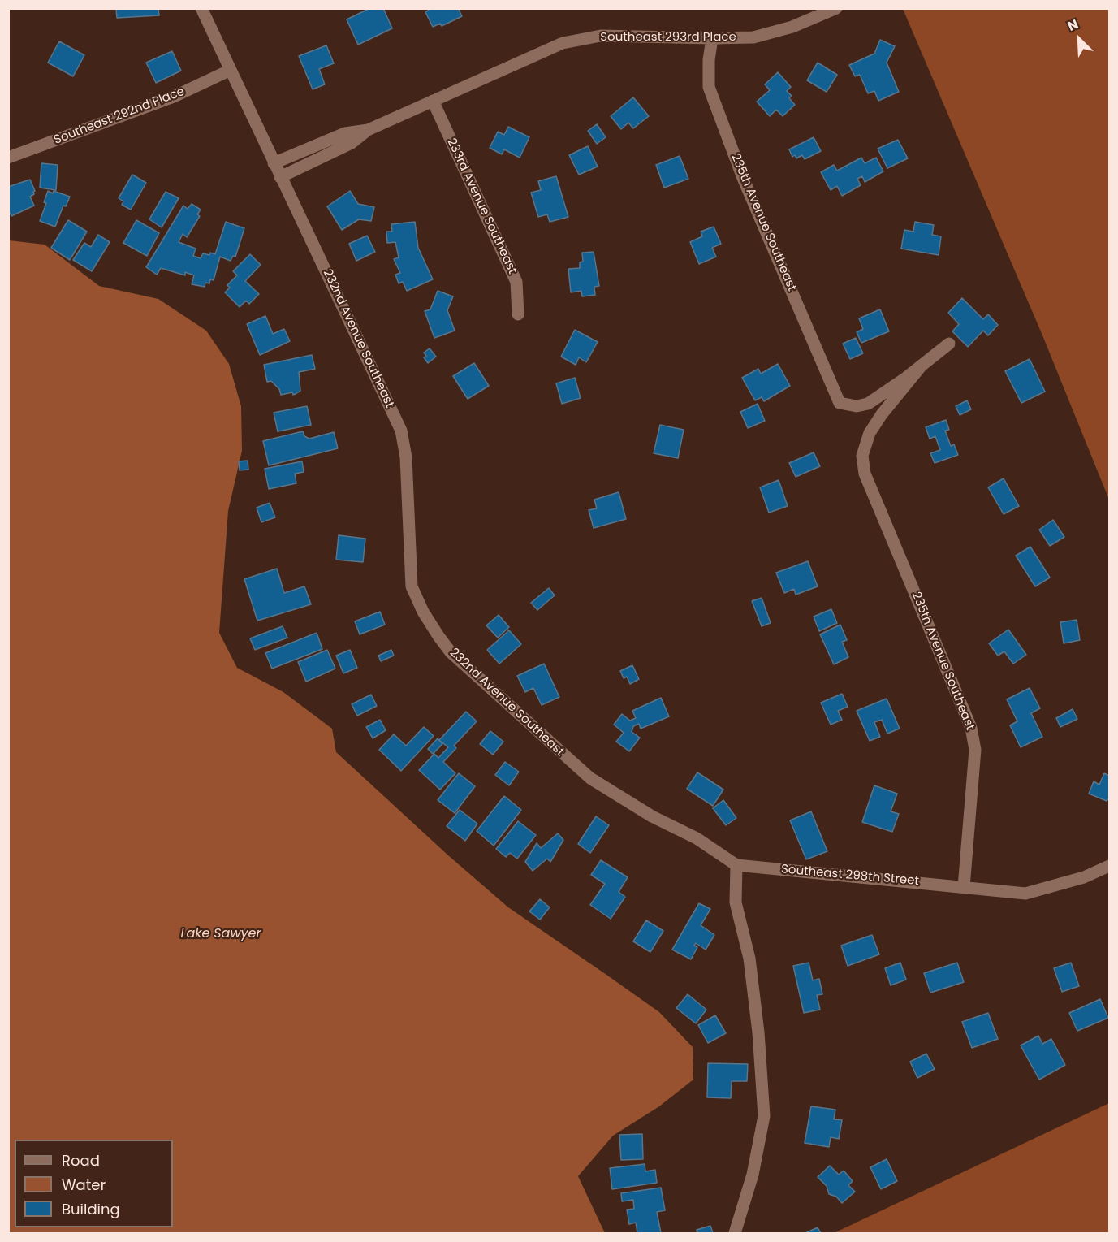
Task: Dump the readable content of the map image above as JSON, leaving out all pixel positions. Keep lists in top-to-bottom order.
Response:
{
  "streets": {
    "street": [
      "Southeast 293rd Place",
      "Southeast 292nd Place",
      "233rd Avenue Southeast",
      "235th Avenue Southeast",
      "232nd Avenue Southeast",
      "Southeast 298th Street"
    ]
  },
  "crossings": [
    ["Southeast 293rd Place", "233rd Avenue Southeast"],
    ["Southeast 293rd Place", "235th Avenue Southeast"],
    ["Southeast 293rd Place", "232nd Avenue Southeast"],
    ["Southeast 292nd Place", "232nd Avenue Southeast"],
    ["235th Avenue Southeast", "Southeast 298th Street"],
    ["232nd Avenue Southeast", "Southeast 298th Street"]
  ],
  "water": ["Lake Sawyer"],
  "legend": ["Road", "Water", "Building"],
  "north": "top left"
}
